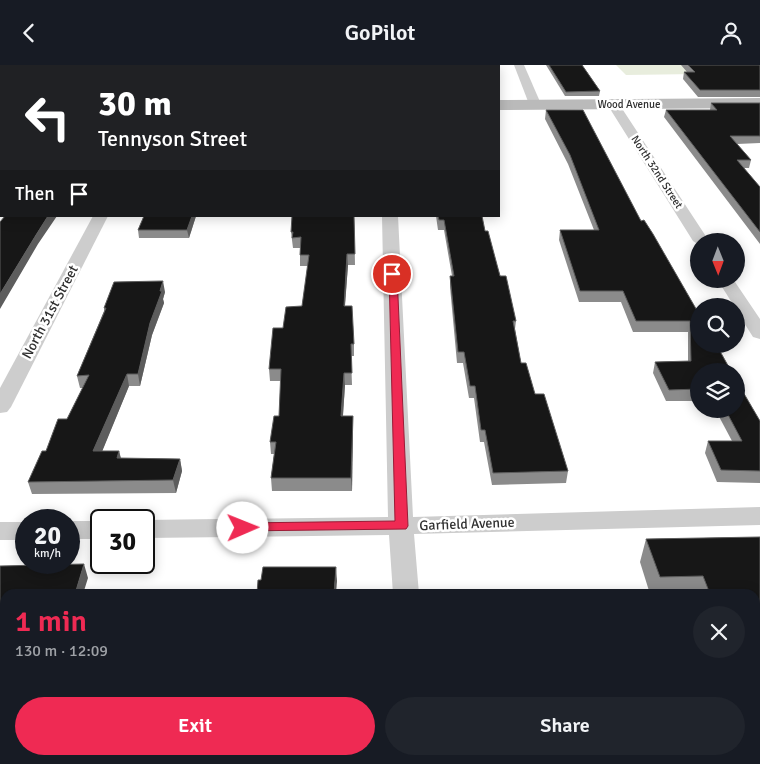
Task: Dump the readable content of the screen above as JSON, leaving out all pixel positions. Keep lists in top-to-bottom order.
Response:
{
  "streets": {
    "street": [
      "Wood Avenue",
      "North 32nd Street",
      "North 31st Street",
      "Garfield Avenue"
    ]
  },
  "crossings": [
    ["Wood Avenue", "North 32nd Street"]
  ],
  "north": "bottom",
  "page": {
    "header": "GoPilot",
    "turn": ["30 m", "Tennyson Street"],
    "then": "Then",
    "speed": "20 km/h",
    "limit": "30",
    "heading": ["1 min", "130 m · 12:09"],
    "buttons": ["Exit", "Share"]
  }
}
